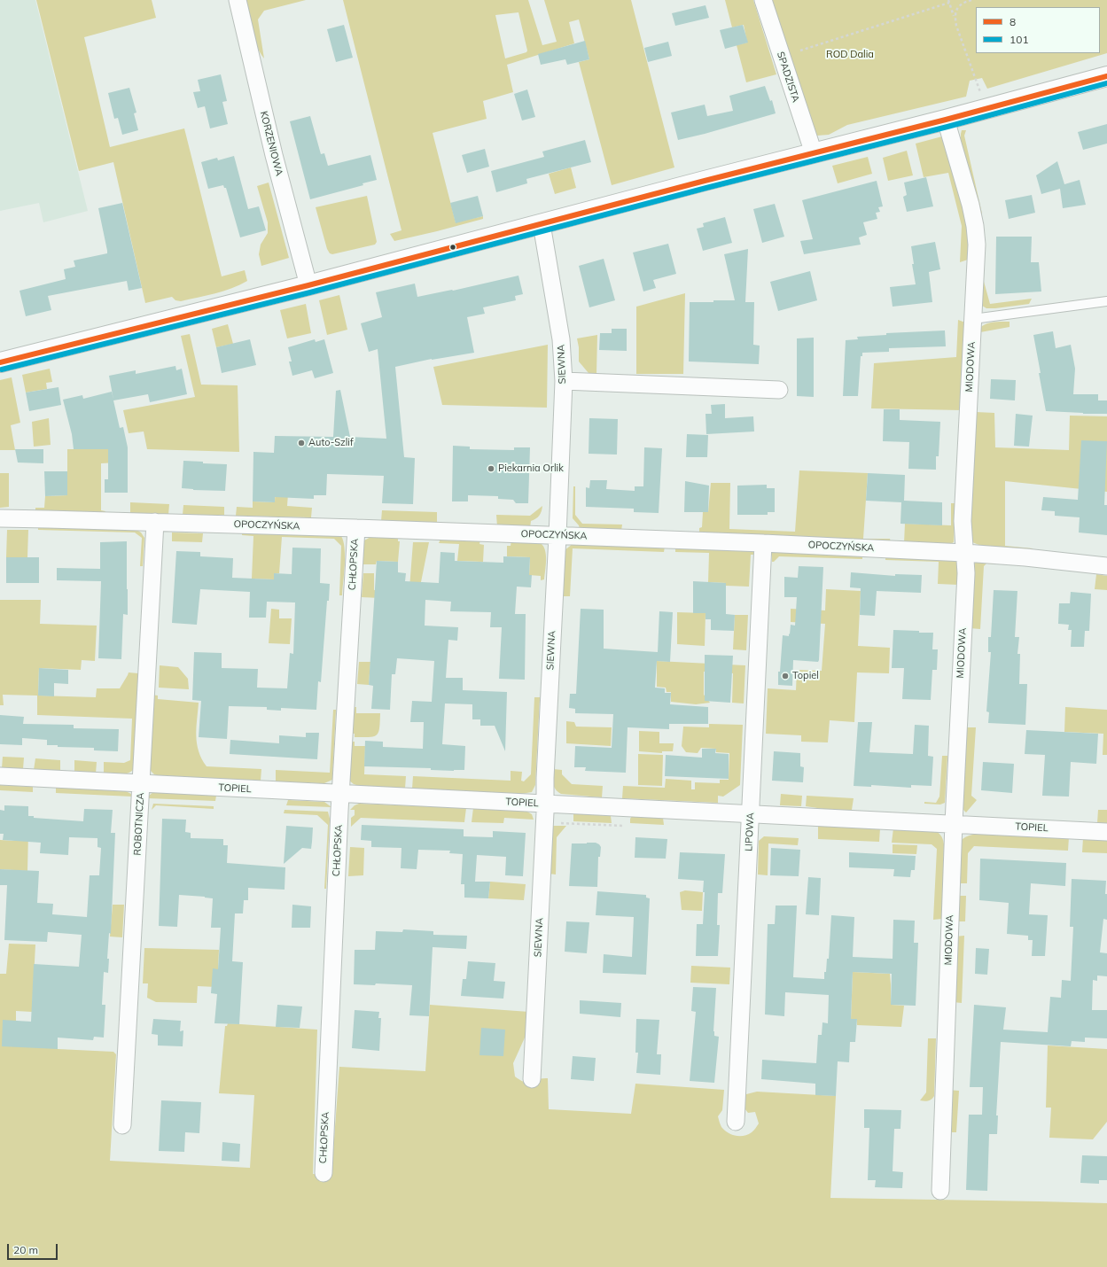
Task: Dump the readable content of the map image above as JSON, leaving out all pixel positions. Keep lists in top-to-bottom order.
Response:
{
  "streets": {
    "street": [
      "SPADZISTA",
      "KORZENIOWA",
      "SIEWNA",
      "MIODOWA",
      "OPOCZYŃSKA",
      "CHŁOPSKA",
      "TOPIEL",
      "ROBOTNICZA",
      "LIPOWA"
    ]
  },
  "crossings": [
    ["SIEWNA", "OPOCZYŃSKA"],
    ["SIEWNA", "TOPIEL"],
    ["MIODOWA", "OPOCZYŃSKA"],
    ["MIODOWA", "TOPIEL"],
    ["OPOCZYŃSKA", "CHŁOPSKA"],
    ["OPOCZYŃSKA", "ROBOTNICZA"],
    ["OPOCZYŃSKA", "LIPOWA"],
    ["CHŁOPSKA", "TOPIEL"],
    ["TOPIEL", "ROBOTNICZA"],
    ["TOPIEL", "LIPOWA"]
  ],
  "parks": ["ROD Dalia"],
  "places": ["Auto-Szlif", "Piekarnia Orlik", "Topiel"],
  "lines": ["transit line 8", "transit line 101"],
  "legend": ["8", "101"],
  "scale_bar": "20 m"
}
